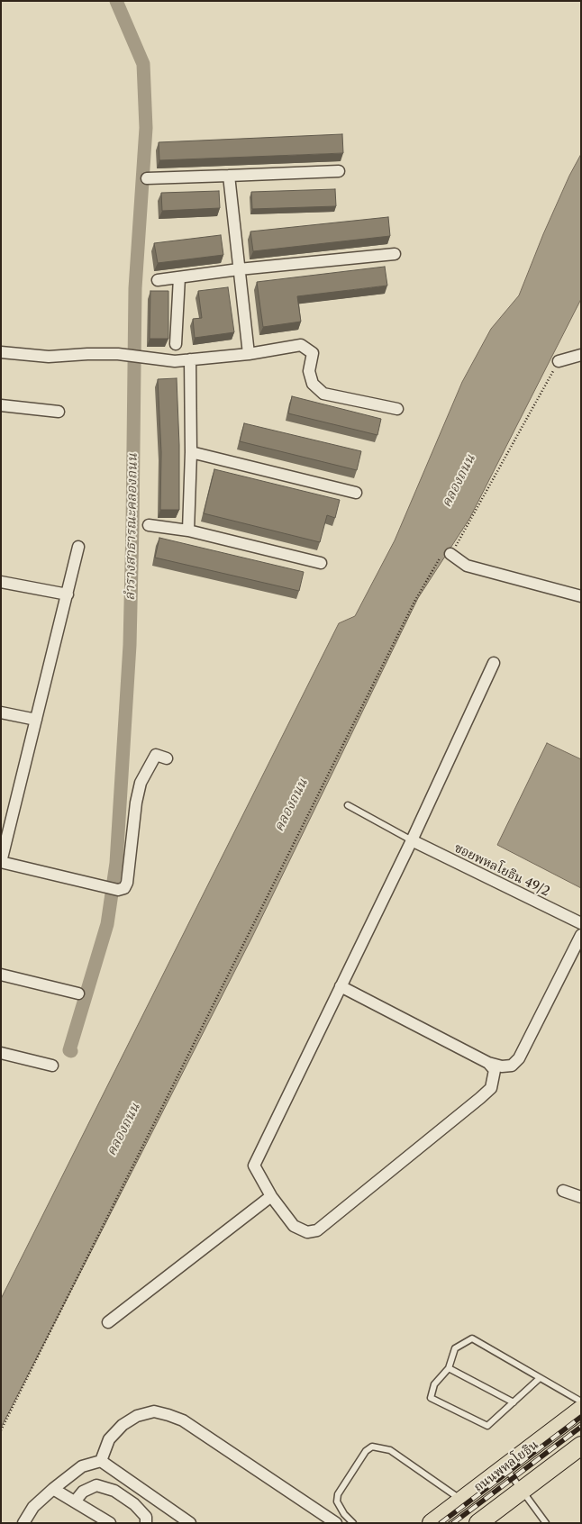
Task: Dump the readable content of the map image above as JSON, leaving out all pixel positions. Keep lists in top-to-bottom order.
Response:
{
  "streets": {
    "main road": ["ถนนพหลโยธิน"],
    "street": ["ซอยพหลโยธิน 49/2"]
  },
  "water": ["คลองถนน", "ลำรางสาธารณะคลองถนน"]
}
